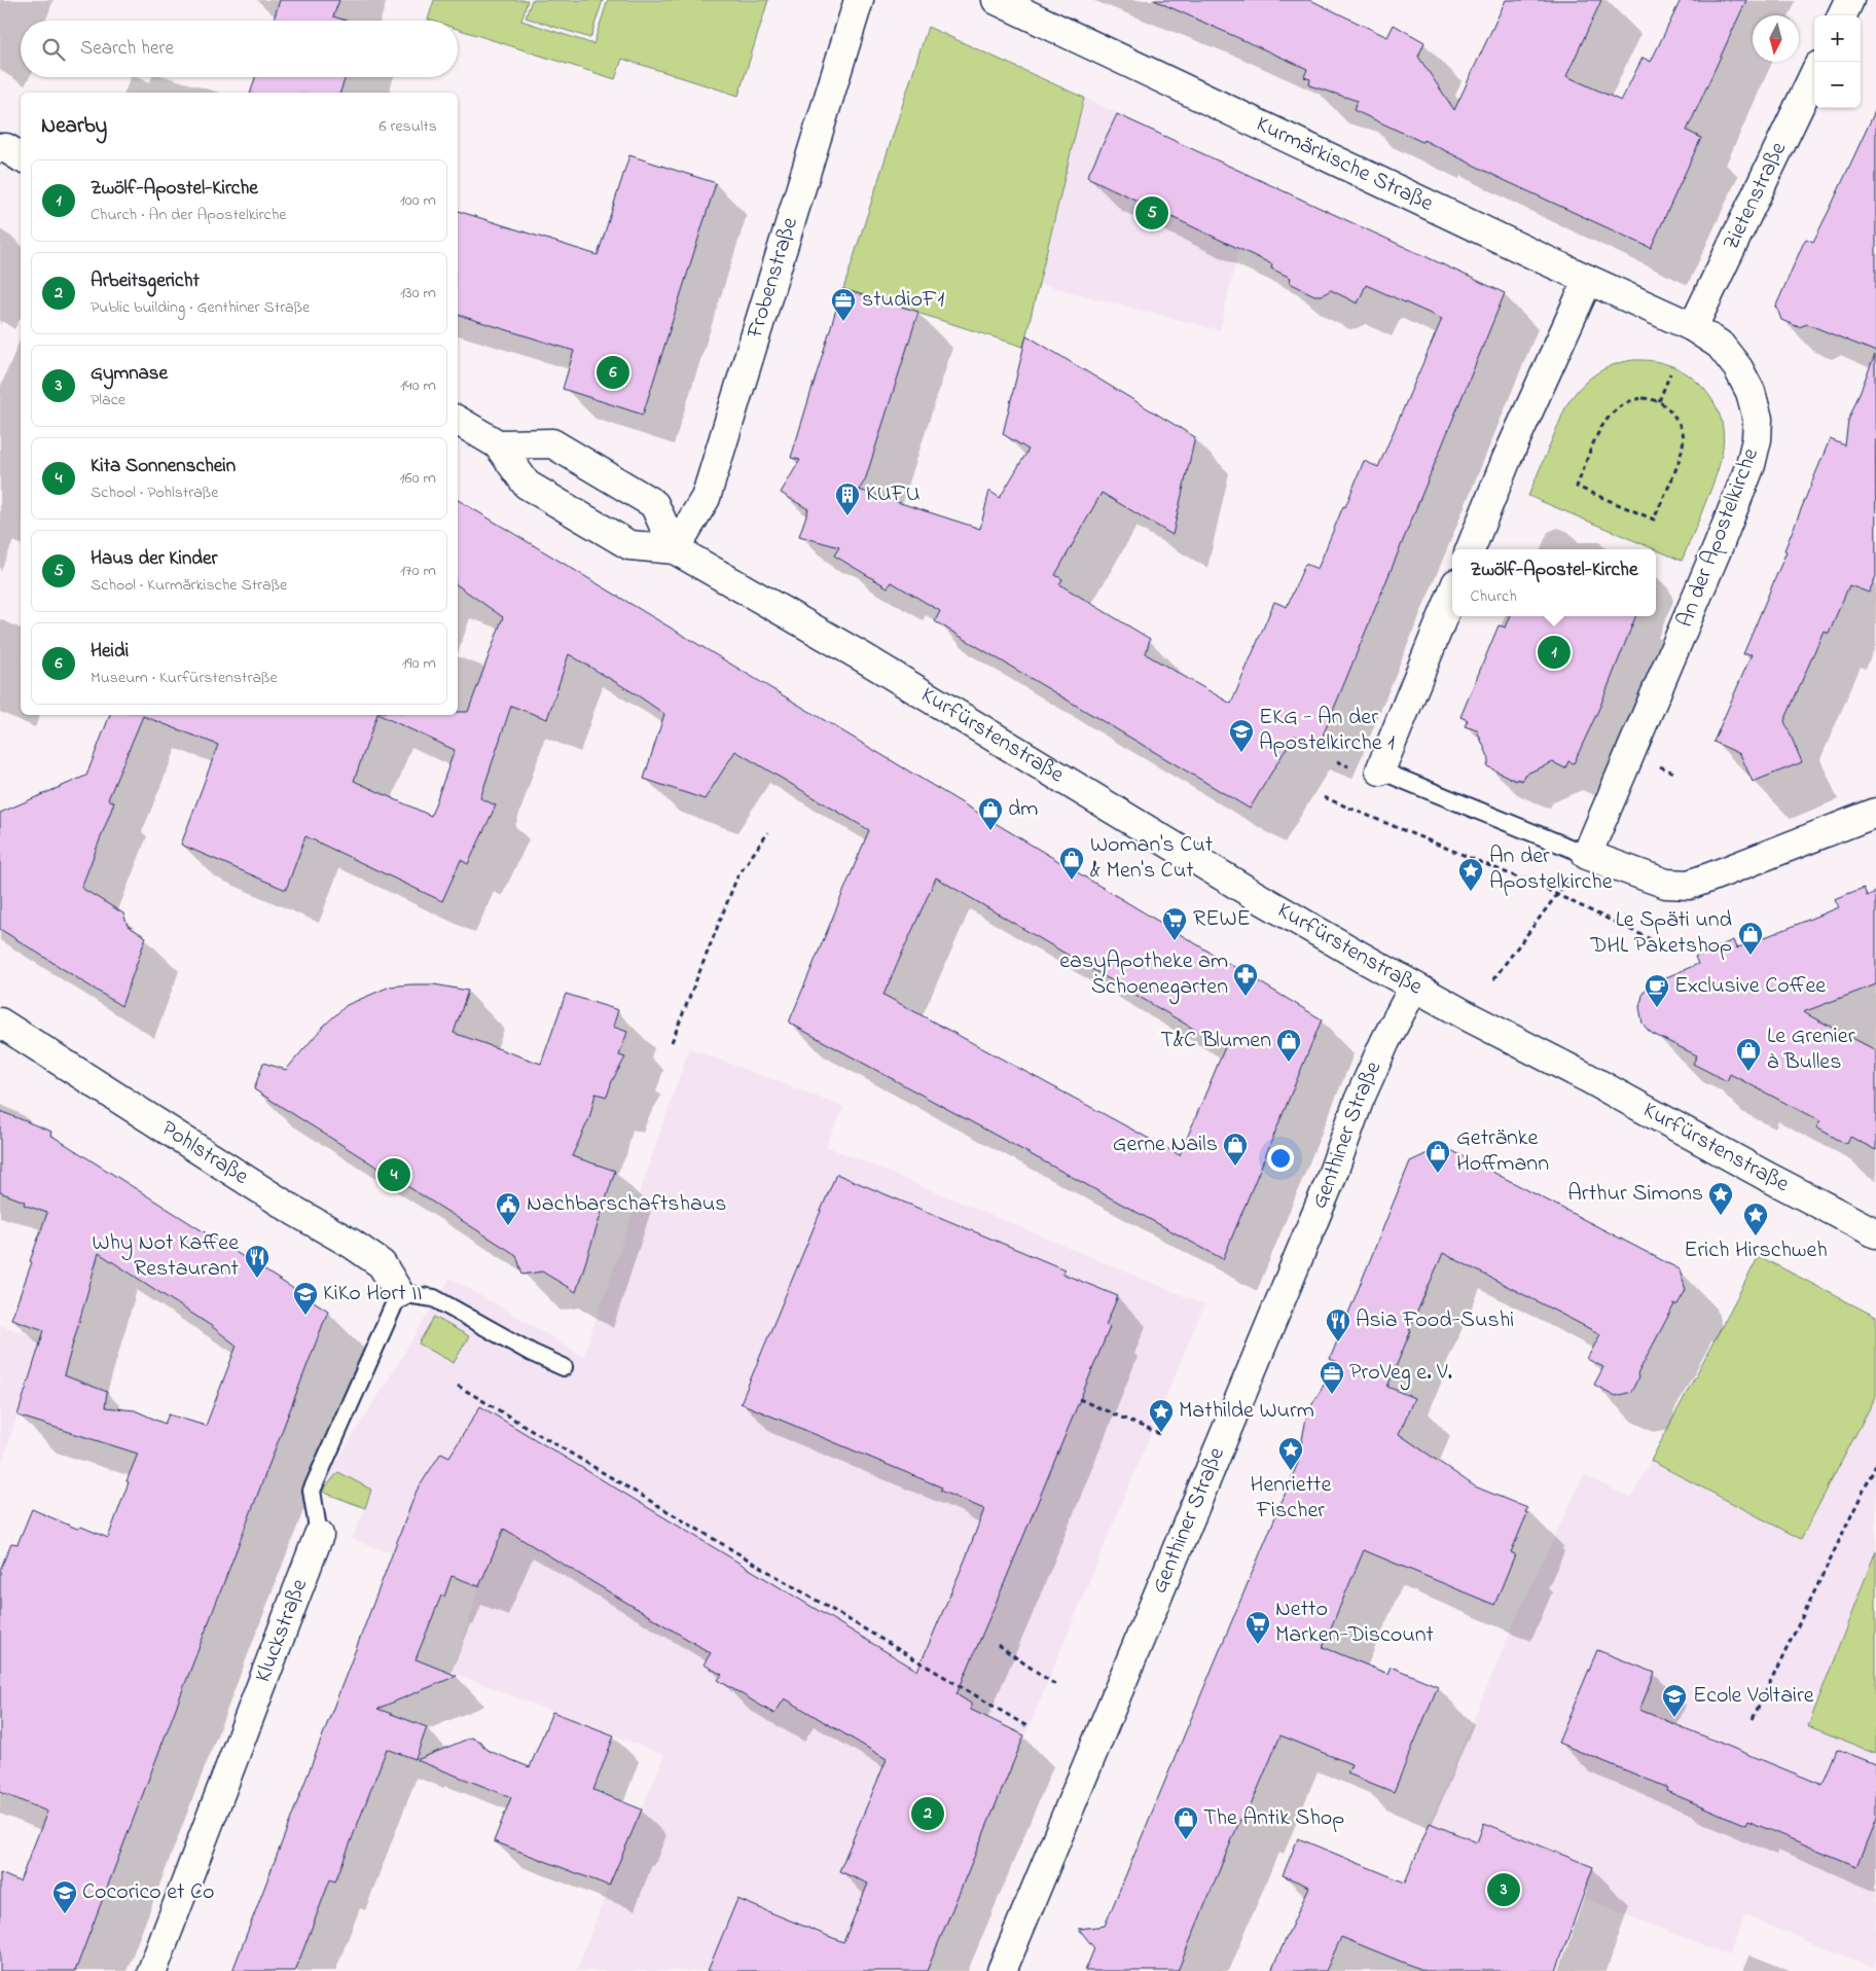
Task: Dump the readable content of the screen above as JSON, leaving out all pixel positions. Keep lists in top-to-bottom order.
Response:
{
  "streets": {
    "street": [
      "Kurmärkische Straße",
      "Zietenstraße",
      "Frobenstraße",
      "An der Apostelkirche",
      "Kurfürstenstraße",
      "Genthiner Straße",
      "Pohlstraße",
      "Kluckstraße"
    ]
  },
  "crossings": [
    ["Kurmärkische Straße", "Zietenstraße"],
    ["Kurmärkische Straße", "An der Apostelkirche"],
    ["Zietenstraße", "An der Apostelkirche"],
    ["Frobenstraße", "Kurfürstenstraße"],
    ["Kurfürstenstraße", "Genthiner Straße"],
    ["Pohlstraße", "Kluckstraße"]
  ],
  "places": {
    "office": ["studioF1", "ProVeg e. V."],
    "building": ["KUFU"],
    "school or university": [
      "EKG - An der Apostelkirche 1",
      "KiKo Hort II",
      "Ecole Voltaire",
      "Cocorico et Co"
    ],
    "shop": [
      "dm",
      "Woman's Cut & Men's Cut",
      "Le Späti und DHL Paketshop",
      "T&C Blumen",
      "Le Grenier à Bulles",
      "Gerne Nails",
      "Getränke Hoffmann",
      "The Antik Shop"
    ],
    "place": [
      "An der Apostelkirche",
      "Arthur Simons",
      "Erich Hirschweh",
      "Mathilde Wurm",
      "Henriette Fischer"
    ],
    "supermarket": ["REWE", "Netto Marken-Discount"],
    "pharmacy": ["easyApotheke am Schoenegarten"],
    "cafe": ["Exclusive Coffee"],
    "public building": ["Nachbarschaftshaus"],
    "restaurant": ["Why Not Kaffee Restaurant", "Asia Food-Sushi"]
  },
  "north": "bottom",
  "page": {
    "map_buttons": ["+", "−"],
    "search": "Search here",
    "heading": ["Nearby", "6 results"],
    "list": [
      {
        "mark": "1",
        "name": "Zwölf-Apostel-Kirche",
        "note": "Church · An der Apostelkirche",
        "value": "100 m"
      },
      {
        "mark": "2",
        "name": "Arbeitsgericht",
        "note": "Public building · Genthiner Straße",
        "value": "130 m"
      },
      {
        "mark": "3",
        "name": "Gymnase",
        "note": "Place",
        "value": "140 m"
      },
      {
        "mark": "4",
        "name": "Kita Sonnenschein",
        "note": "School · Pohlstraße",
        "value": "160 m"
      },
      {
        "mark": "5",
        "name": "Haus der Kinder",
        "note": "School · Kurmärkische Straße",
        "value": "170 m"
      },
      {
        "mark": "6",
        "name": "Heidi",
        "note": "Museum · Kurfürstenstraße",
        "value": "190 m"
      }
    ],
    "pins": [
      "5",
      "6",
      "1",
      "4",
      "2",
      "3"
    ],
    "popup": ["Zwölf-Apostel-Kirche", "Church"]
  }
}
